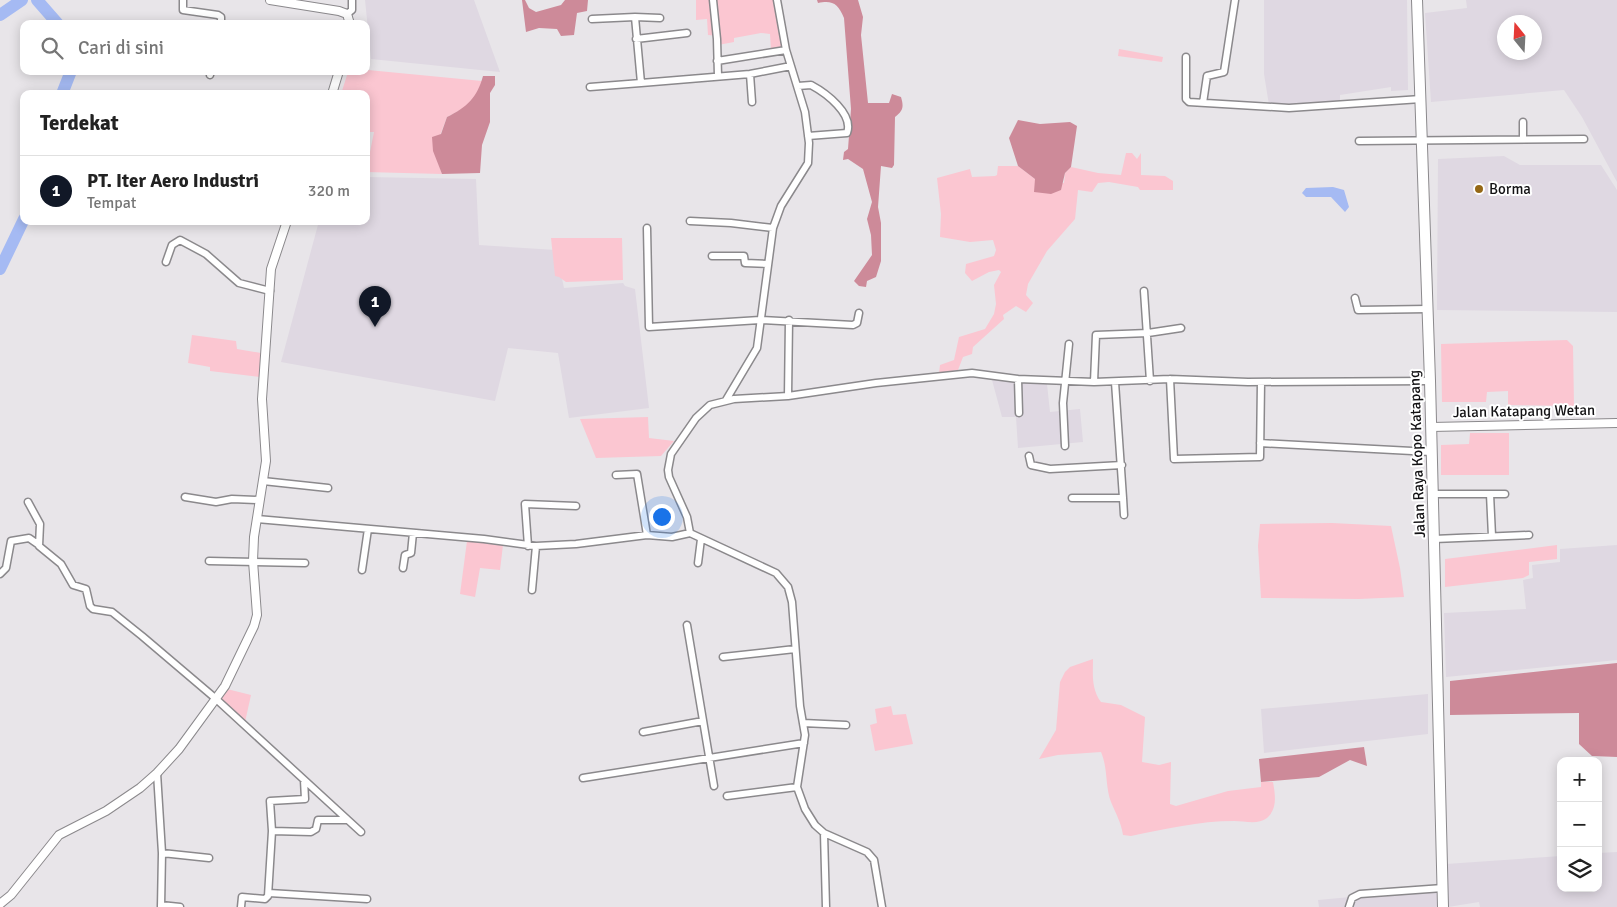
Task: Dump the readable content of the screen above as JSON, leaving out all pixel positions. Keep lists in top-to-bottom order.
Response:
{
  "streets": {
    "main road": ["Jalan Raya Kopo Katapang"],
    "street": ["Jalan Katapang Wetan"]
  },
  "crossings": [
    ["Jalan Katapang Wetan", "Jalan Raya Kopo Katapang"]
  ],
  "places": ["Borma"],
  "north": "top",
  "page": {
    "search": "Cari di sini",
    "heading": "Terdekat",
    "list": [
      {
        "mark": "1",
        "name": "PT. Iter Aero Industri",
        "note": "Tempat",
        "value": "320 m"
      }
    ],
    "pins": "1",
    "map_buttons": ["+", "−"]
  }
}
